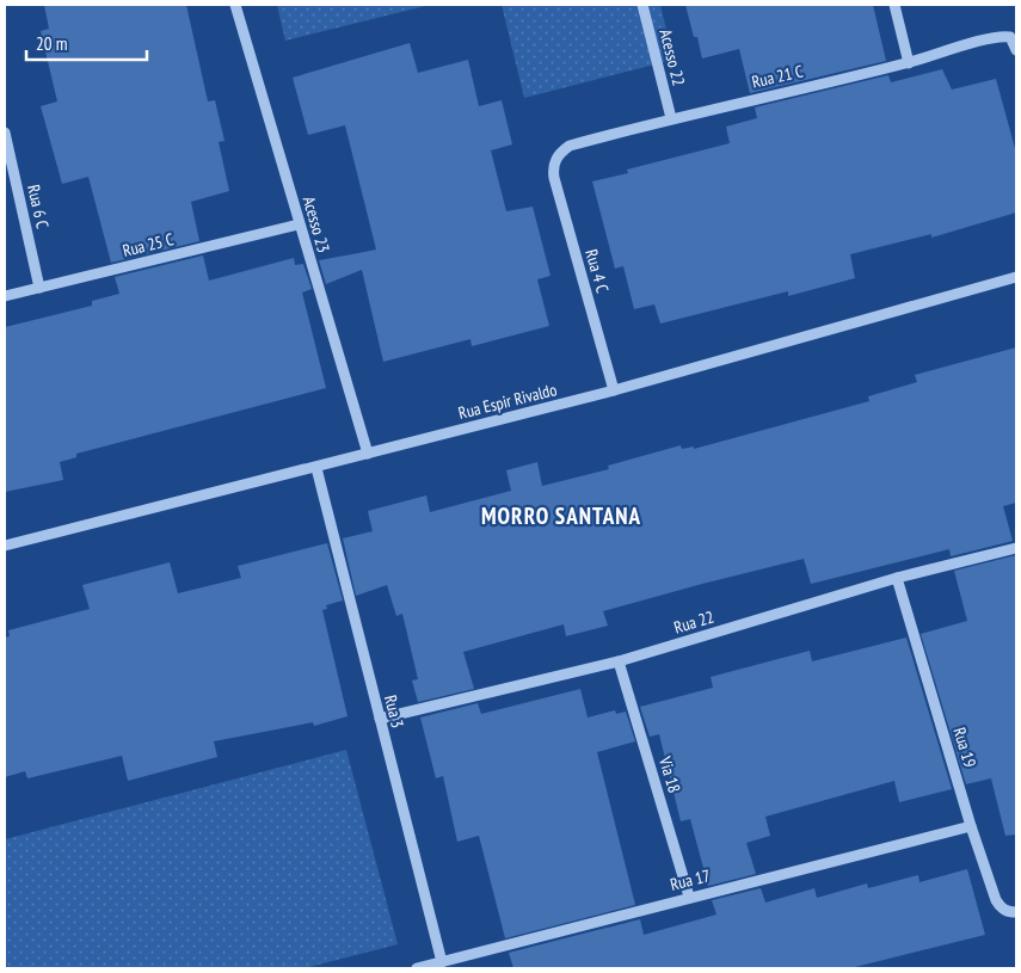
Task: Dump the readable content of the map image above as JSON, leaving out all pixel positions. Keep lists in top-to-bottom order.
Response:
{
  "streets": {
    "street": [
      "Acesso 22",
      "Rua 21 C",
      "Rua 6 C",
      "Acesso 23",
      "Rua 25 C",
      "Rua 4 C",
      "Rua Espir Rivaldo",
      "Rua 22",
      "Rua 3",
      "Rua 19",
      "Via 18",
      "Rua 17"
    ]
  },
  "crossings": [
    ["Acesso 22", "Rua 21 C"],
    ["Rua 21 C", "Rua 4 C"],
    ["Rua 6 C", "Rua 25 C"],
    ["Acesso 23", "Rua 25 C"],
    ["Acesso 23", "Rua Espir Rivaldo"],
    ["Rua 4 C", "Rua Espir Rivaldo"],
    ["Rua Espir Rivaldo", "Rua 3"],
    ["Rua 22", "Rua 3"],
    ["Rua 22", "Rua 19"],
    ["Rua 22", "Via 18"],
    ["Rua 3", "Rua 17"],
    ["Rua 19", "Rua 17"],
    ["Via 18", "Rua 17"]
  ],
  "districts": ["MORRO SANTANA"],
  "scale_bar": "20 m"
}
